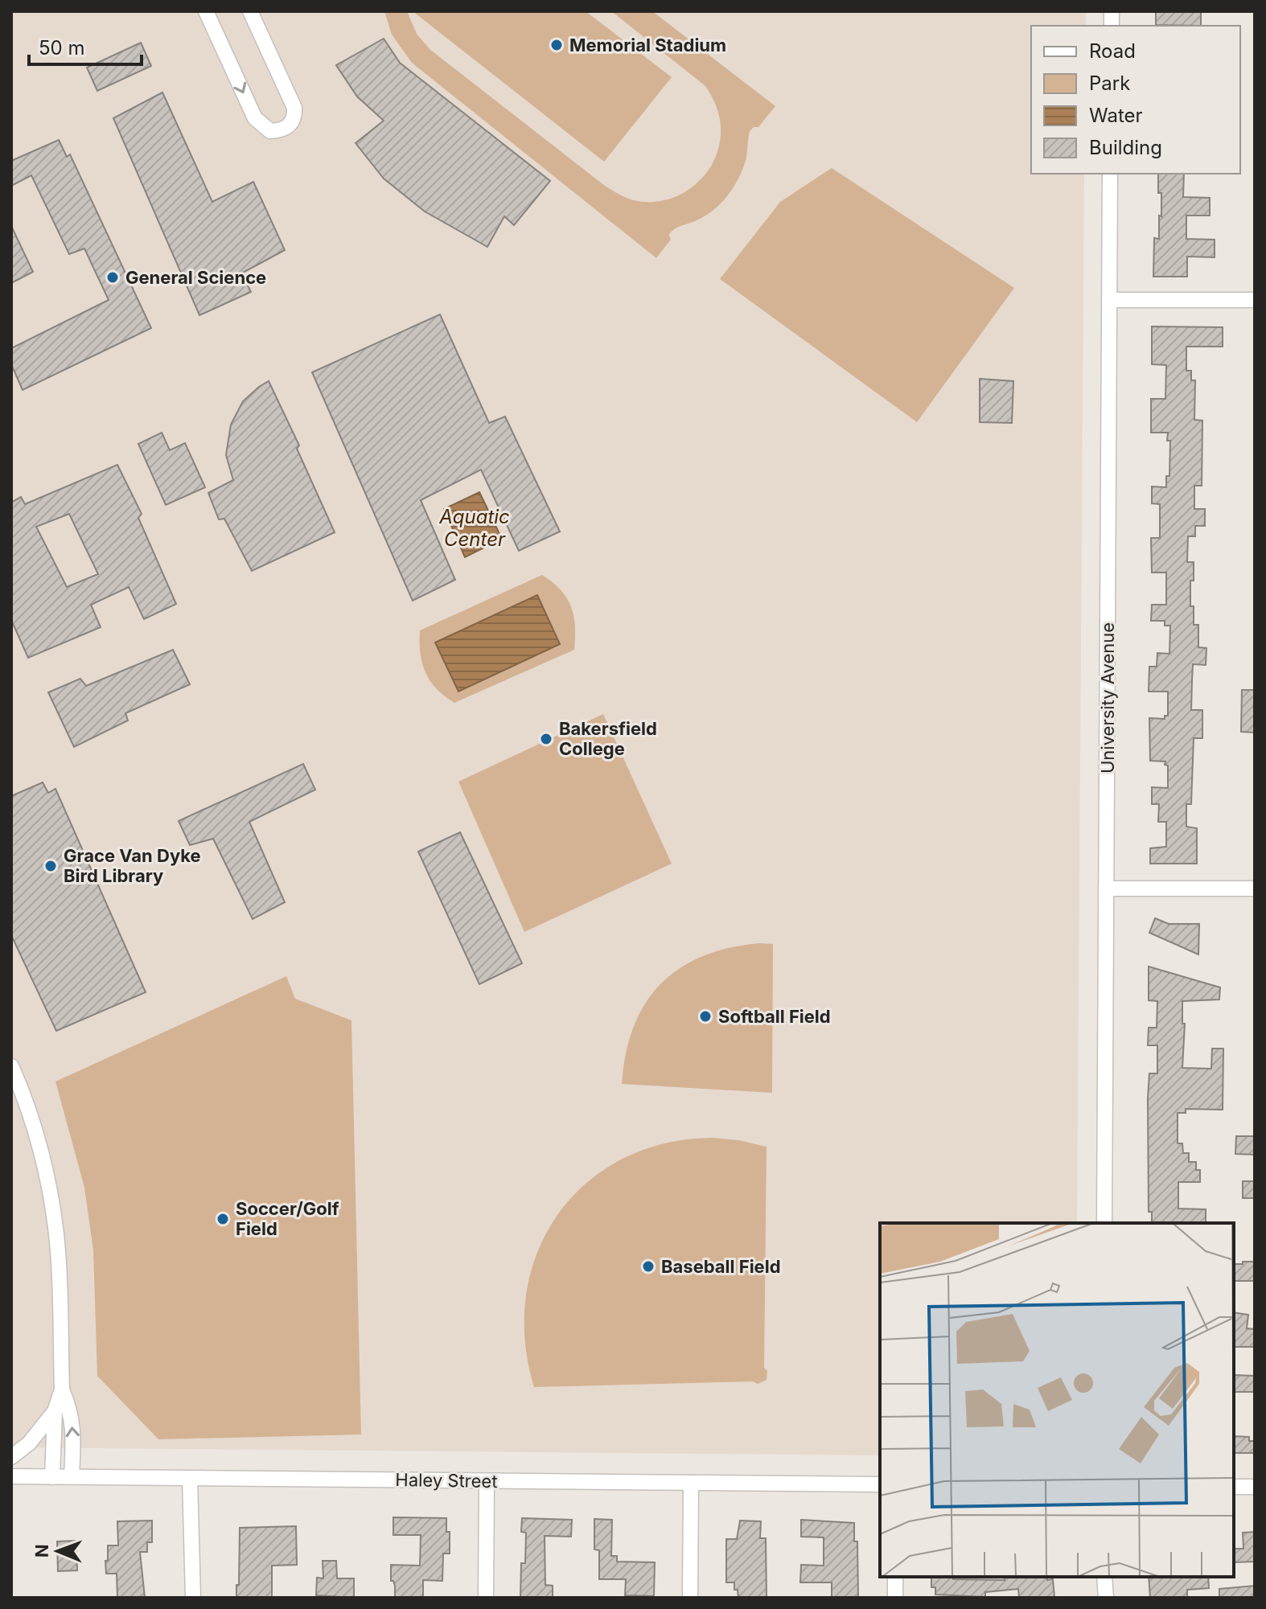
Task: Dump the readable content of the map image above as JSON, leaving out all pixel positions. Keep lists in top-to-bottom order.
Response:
{
  "streets": {
    "street": ["University Avenue", "Haley Street"]
  },
  "water": ["Aquatic Center"],
  "places": [
    "Memorial Stadium",
    "General Science",
    "Bakersfield College",
    "Grace Van Dyke Bird Library",
    "Softball Field",
    "Soccer/Golf Field",
    "Baseball Field"
  ],
  "legend": [
    "Road",
    "Park",
    "Water",
    "Building"
  ],
  "scale_bar": "50 m",
  "north": "left"
}
